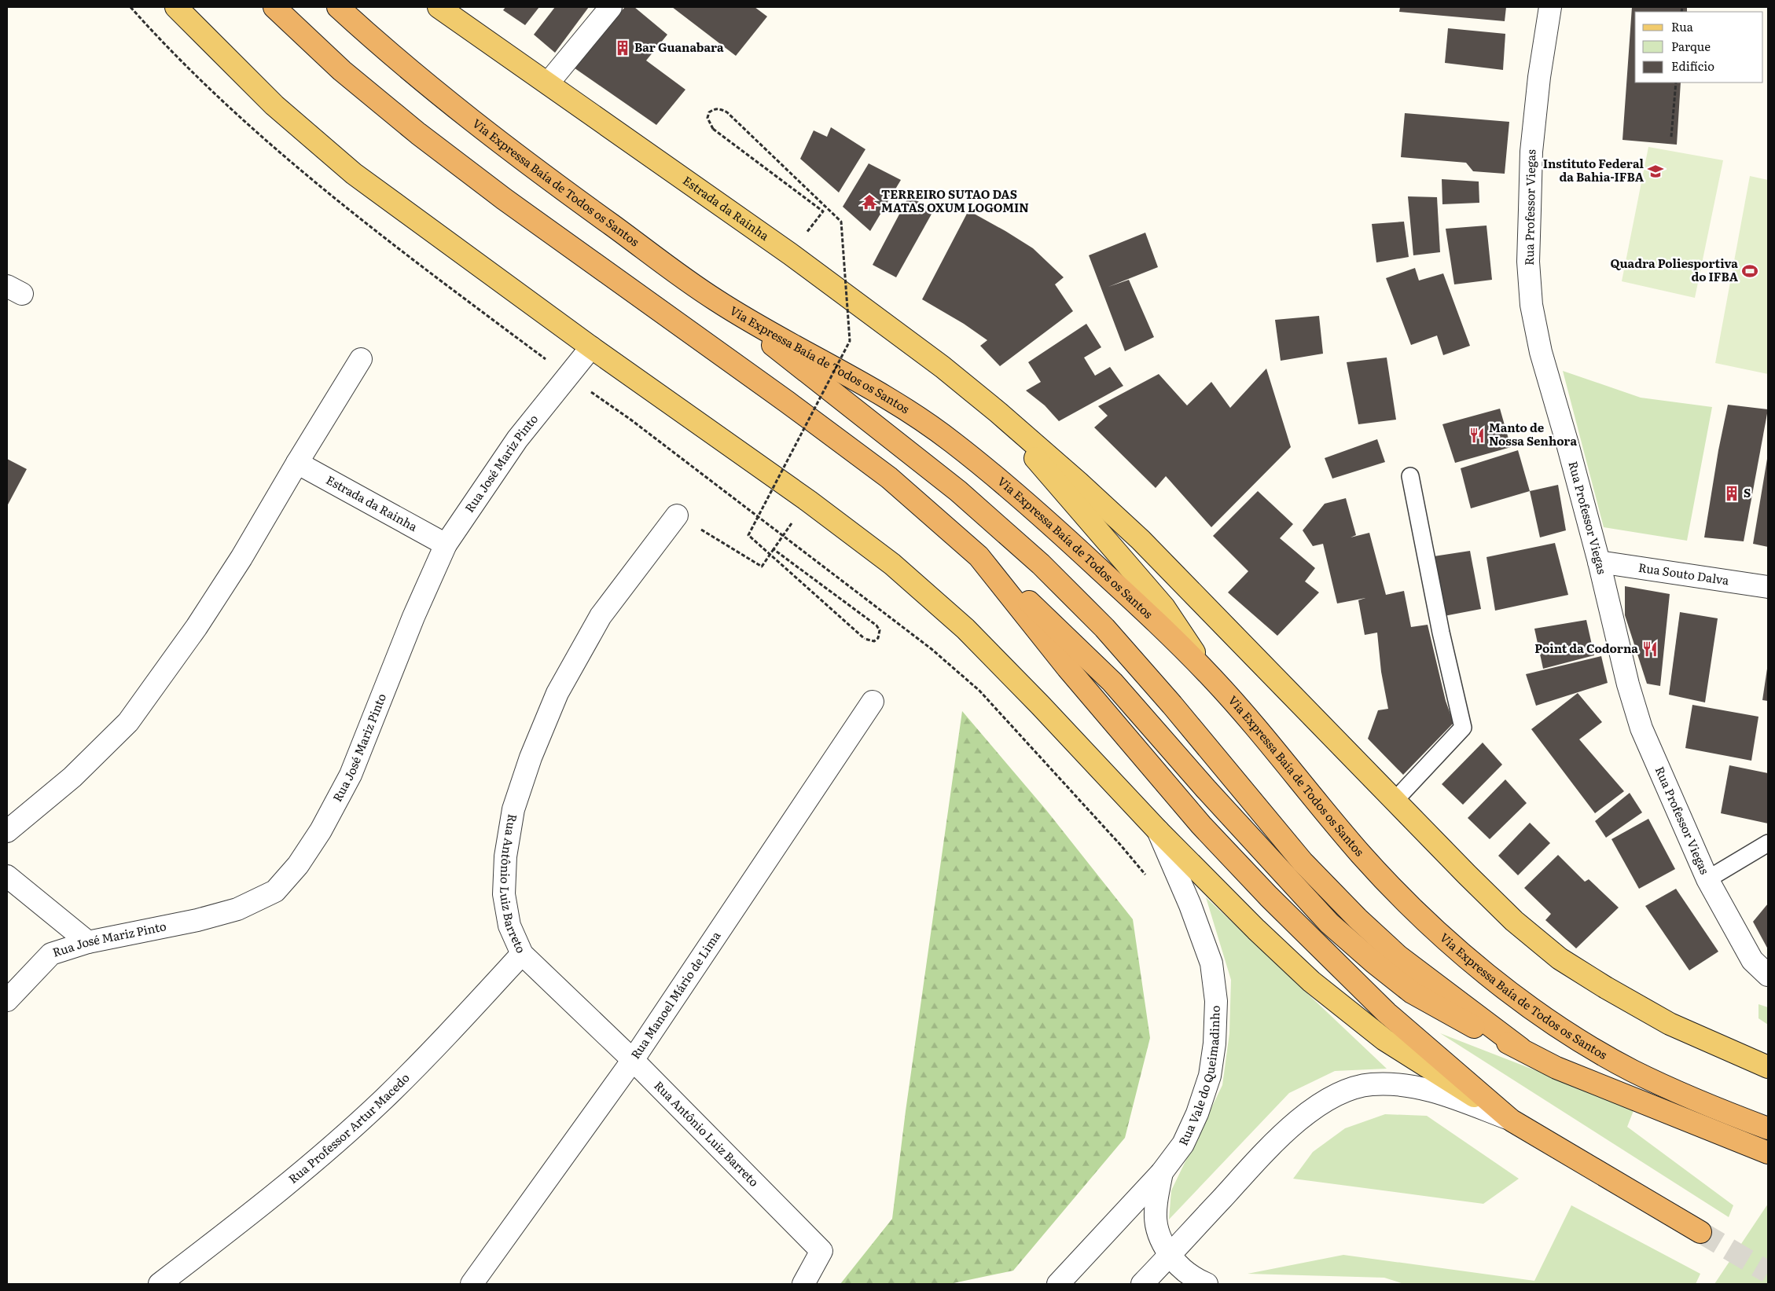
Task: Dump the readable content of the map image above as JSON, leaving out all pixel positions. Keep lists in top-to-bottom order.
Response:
{
  "streets": {
    "highway": ["Via Expressa Baía de Todos os Santos"],
    "main road": ["Estrada da Rainha"],
    "street": [
      "Rua Professor Viegas",
      "Rua José Mariz Pinto",
      "Rua Souto Dalva",
      "Rua Antônio Luiz Barreto",
      "Rua Manoel Mário de Lima",
      "Rua Vale do Queimadinho",
      "Rua Professor Artur Macedo"
    ]
  },
  "crossings": [
    ["Rua Professor Viegas", "Rua Souto Dalva"],
    ["Estrada da Rainha", "Rua José Mariz Pinto"],
    ["Rua Antônio Luiz Barreto", "Rua Manoel Mário de Lima"],
    ["Rua Antônio Luiz Barreto", "Rua Professor Artur Macedo"]
  ],
  "places": {
    "building": ["Bar Guanabara", "S"],
    "school or university": ["Instituto Federal da Bahia-IFBA"],
    "temple": ["TERREIRO SUTAO DAS MATAS OXUM LOGOMIN"],
    "sports": ["Quadra Poliesportiva do IFBA"],
    "restaurant": ["Manto de Nossa Senhora", "Point da Codorna"]
  },
  "legend": ["Rua", "Parque", "Edifício"]
}
